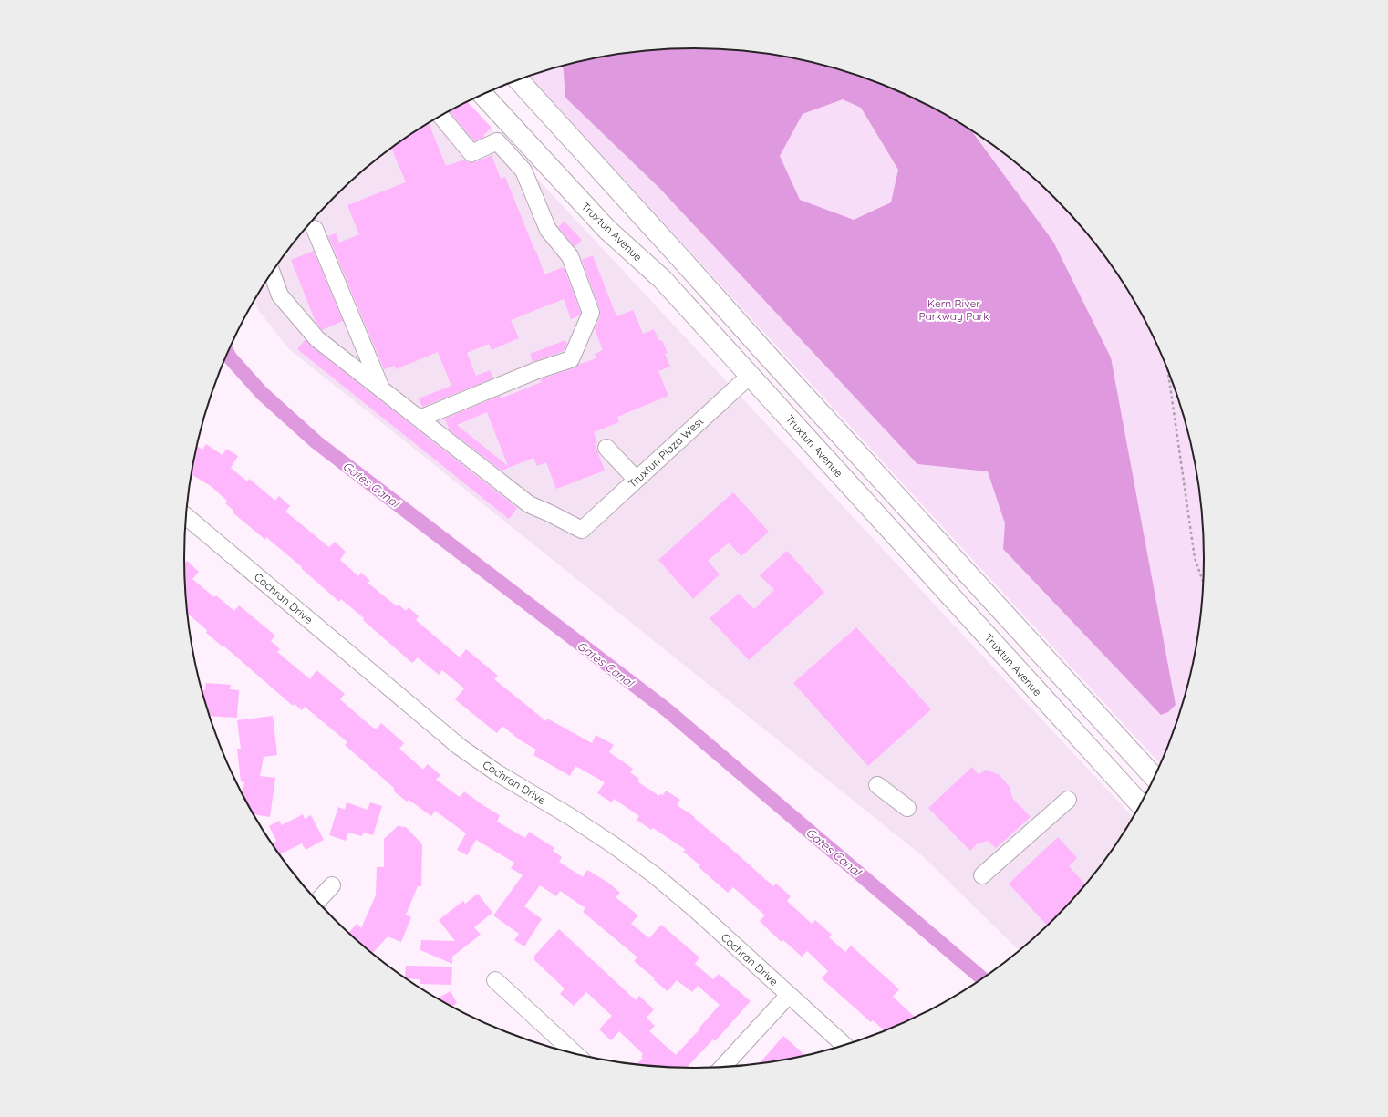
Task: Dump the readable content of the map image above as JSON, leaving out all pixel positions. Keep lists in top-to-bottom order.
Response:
{
  "streets": {
    "main road": ["Truxtun Avenue"],
    "street": ["Truxtun Plaza West", "Cochran Drive"]
  },
  "crossings": [
    ["Truxtun Avenue", "Truxtun Plaza West"]
  ],
  "water": ["Gates Canal"],
  "parks": ["Kern River Parkway Park"]
}
